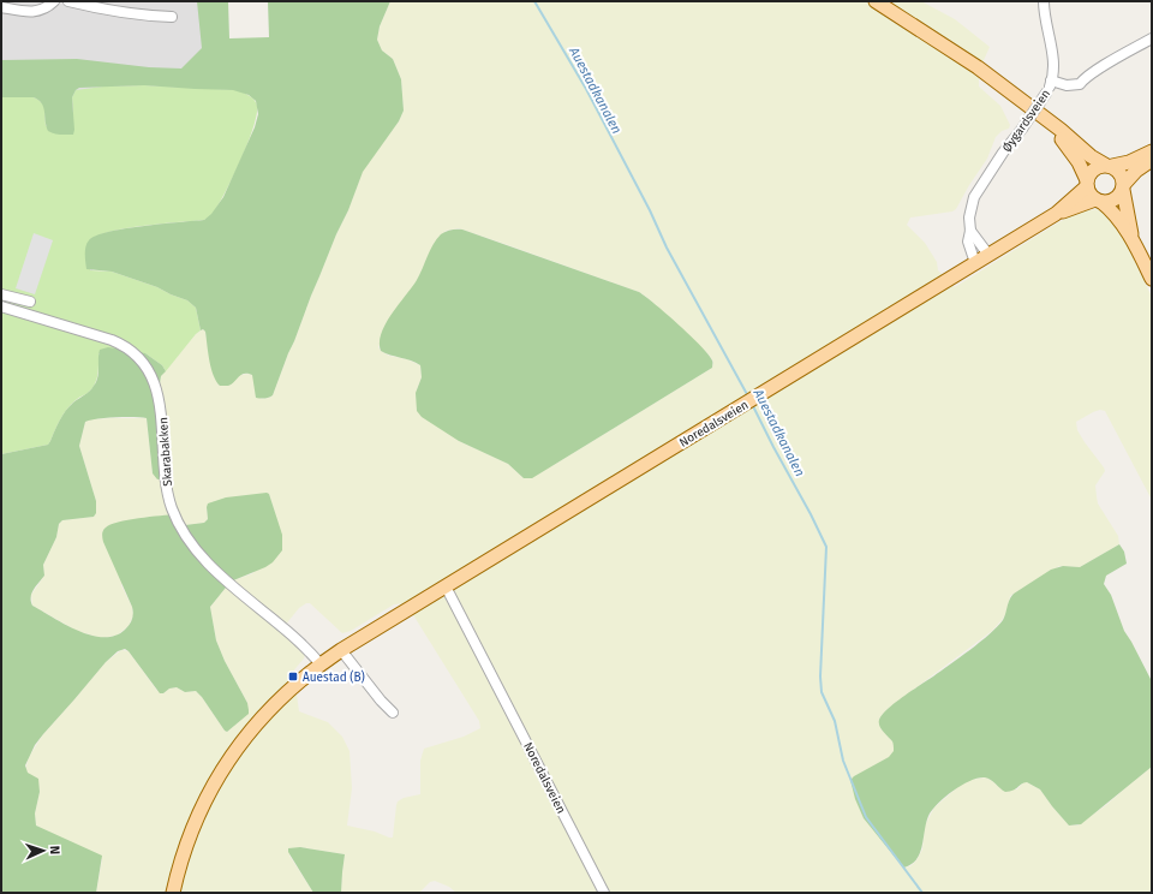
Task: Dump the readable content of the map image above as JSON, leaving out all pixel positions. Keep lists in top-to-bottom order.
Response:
{
  "streets": {
    "main road": ["Noredalsveien"],
    "street": ["Øygardsveien", "Skarabakken"]
  },
  "crossings": [
    ["Øygardsveien", "Noredalsveien"],
    ["Noredalsveien", "Skarabakken"]
  ],
  "water": ["Auestadkanalen"],
  "places": {
    "transit": ["Auestad (B)"]
  },
  "north": "right"
}
